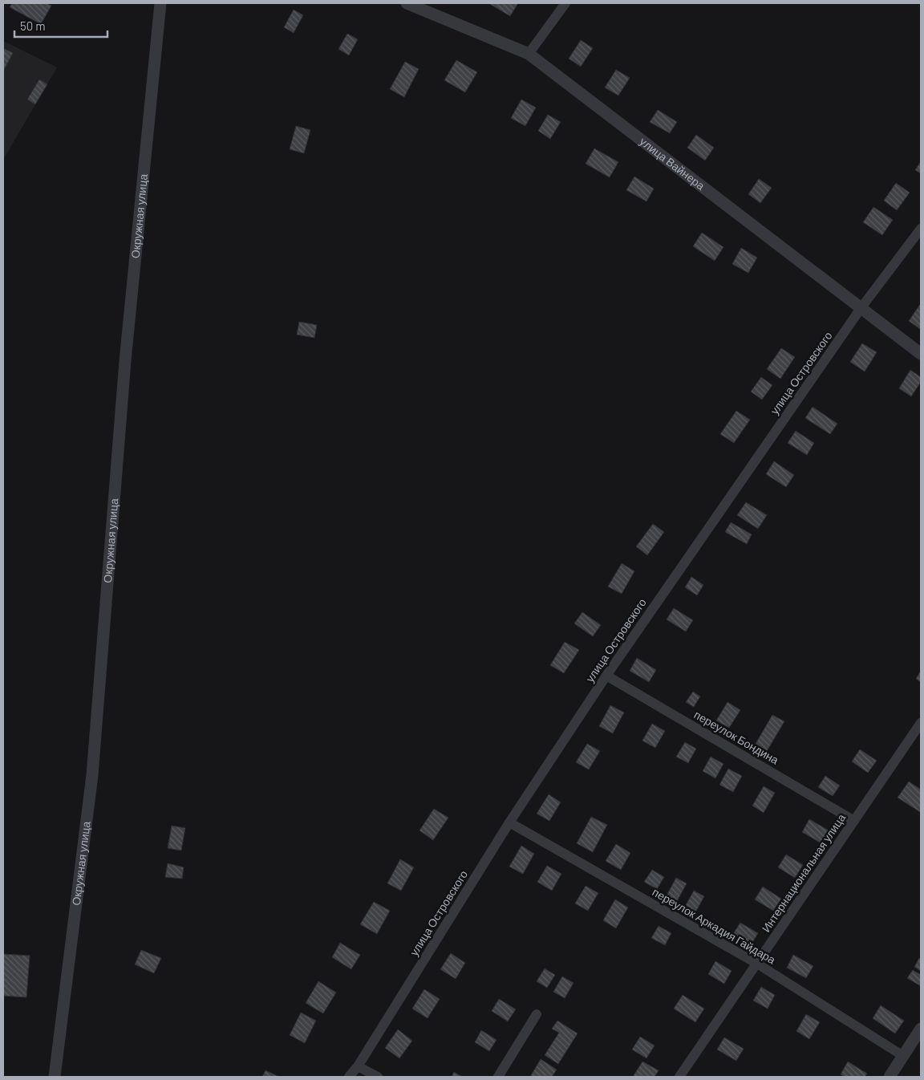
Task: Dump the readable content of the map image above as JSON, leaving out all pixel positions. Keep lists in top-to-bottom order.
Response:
{
  "streets": {
    "street": [
      "улица Вайнера",
      "Окружная улица",
      "улица Островского",
      "переулок Бондина",
      "Интернациональная улица",
      "переулок Аркадия Гайдара"
    ]
  },
  "crossings": [
    ["улица Вайнера", "улица Островского"],
    ["улица Островского", "переулок Бондина"],
    ["улица Островского", "переулок Аркадия Гайдара"],
    ["переулок Бондина", "Интернациональная улица"],
    ["Интернациональная улица", "переулок Аркадия Гайдара"]
  ],
  "scale_bar": "50 m"
}
